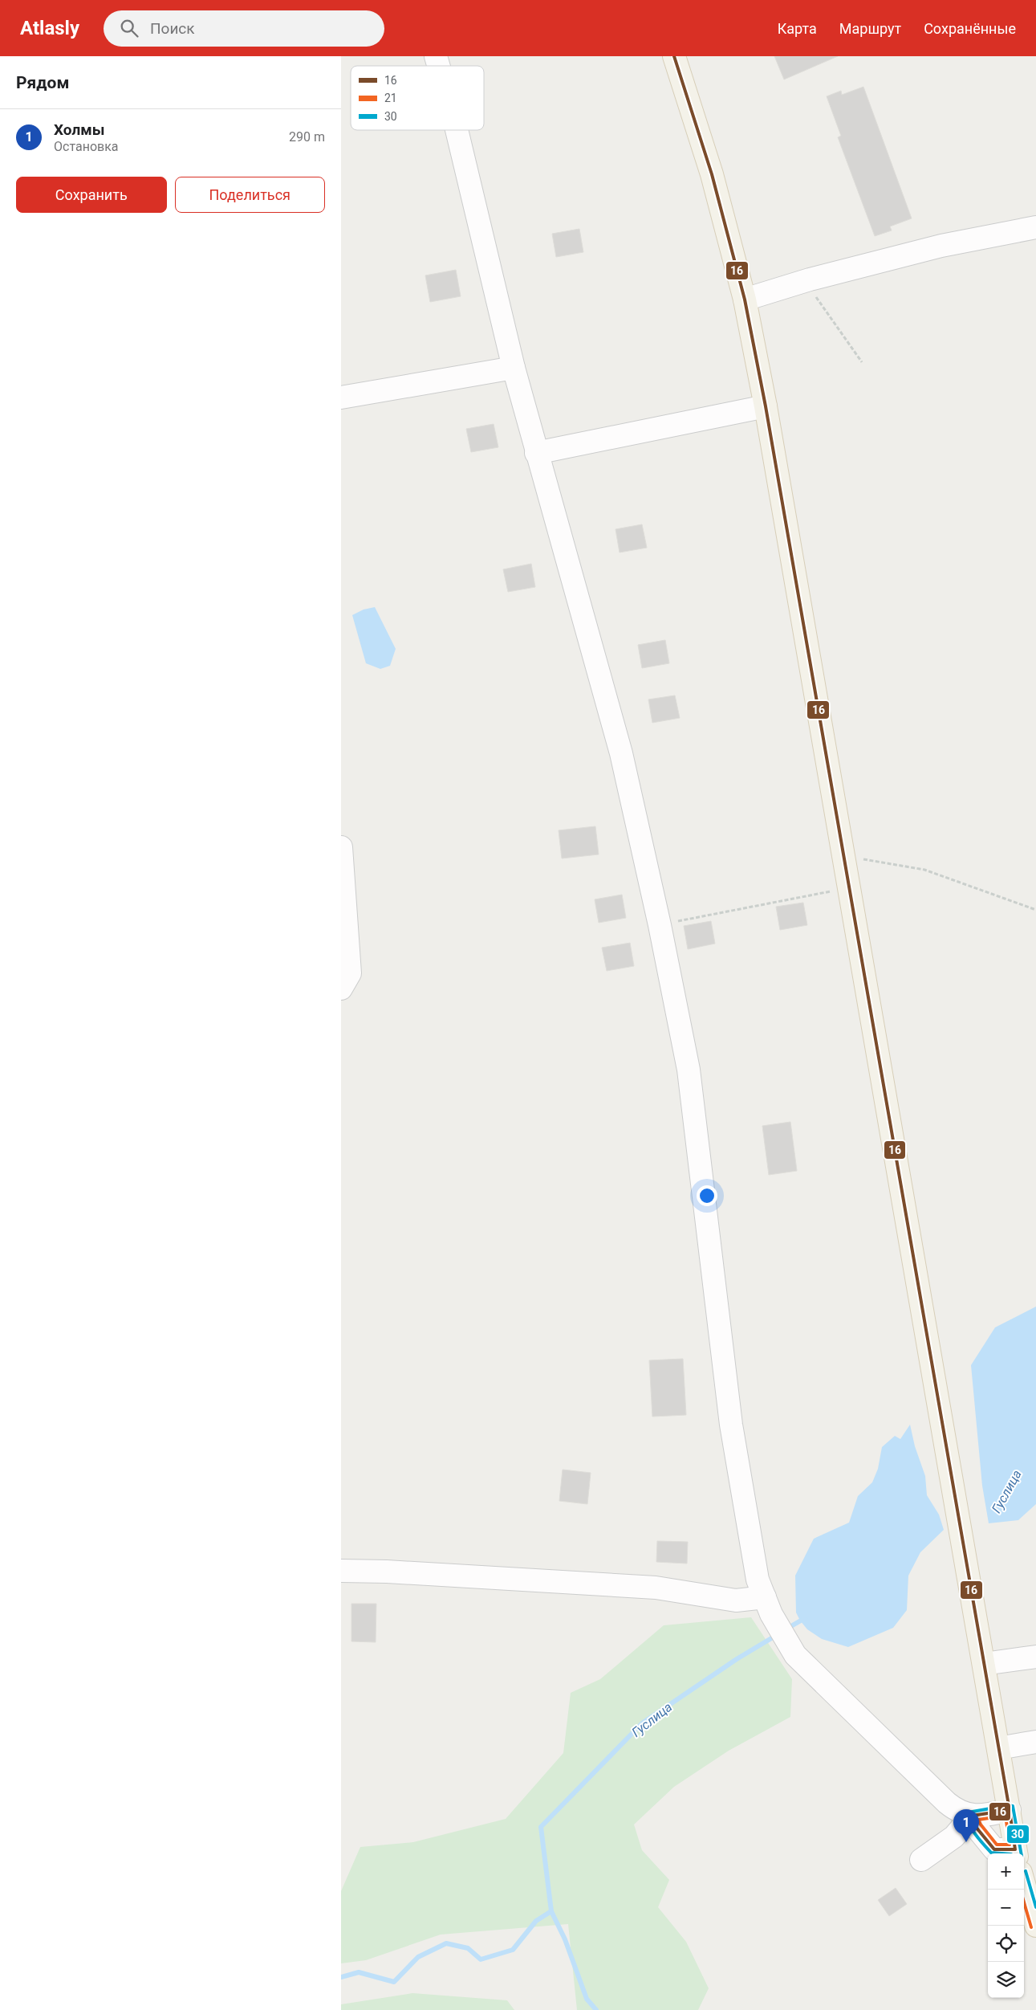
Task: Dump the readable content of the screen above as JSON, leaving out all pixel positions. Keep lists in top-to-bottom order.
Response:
{
  "water": ["Гуслица"],
  "lines": ["transit line 16", "transit line 30", "transit line 21"],
  "legend": ["16", "21", "30"],
  "page": {
    "header": "Atlasly",
    "search": "Поиск",
    "nav": ["Карта", "Маршрут", "Сохранённые"],
    "heading": "Рядом",
    "list": [
      {
        "mark": "1",
        "name": "Холмы",
        "note": "Остановка",
        "value": "290 m"
      }
    ],
    "buttons": ["Сохранить", "Поделиться"],
    "pins": "1",
    "map_buttons": ["+", "−"]
  }
}
